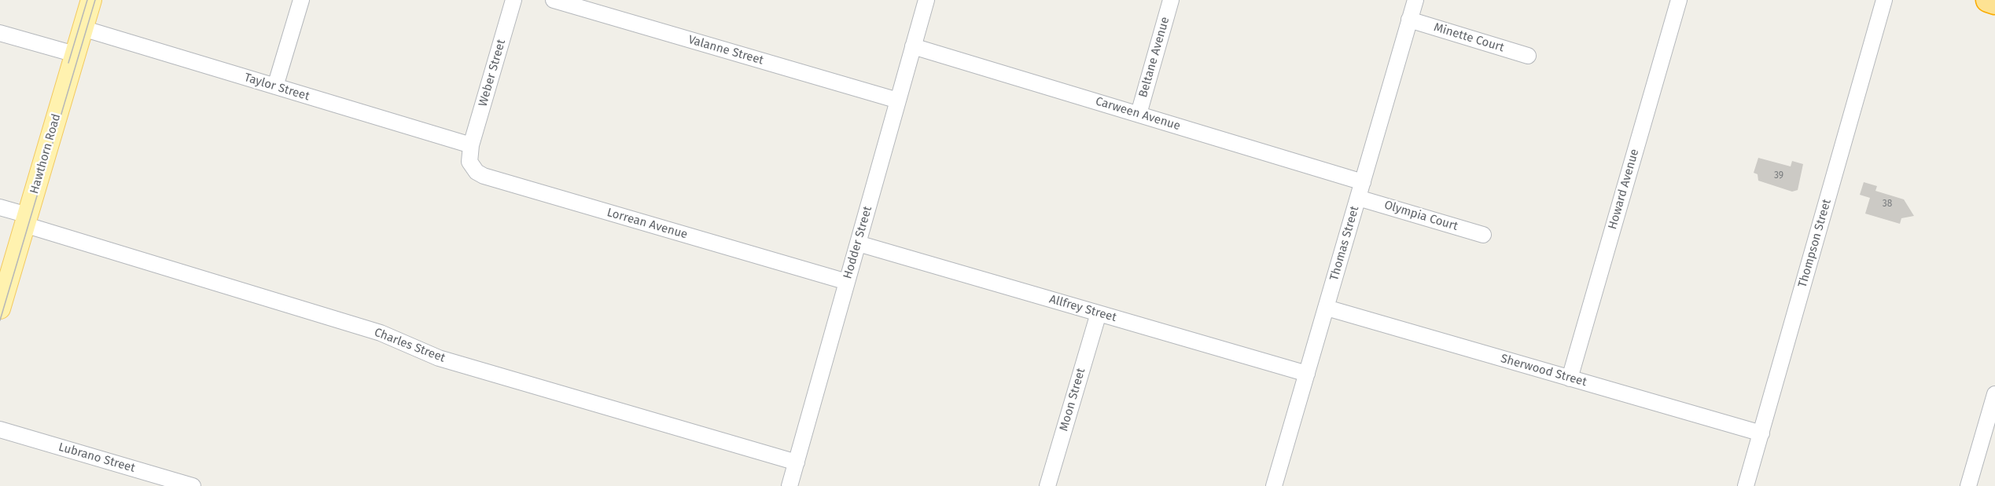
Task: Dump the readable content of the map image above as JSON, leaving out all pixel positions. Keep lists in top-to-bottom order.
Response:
{
  "streets": {
    "main road": ["Hawthorn Road"],
    "street": [
      "Minette Court",
      "Valanne Street",
      "Beltane Avenue",
      "Weber Street",
      "Taylor Street",
      "Carween Avenue",
      "Howard Avenue",
      "Olympia Court",
      "Lorrean Avenue",
      "Hodder Street",
      "Thomas Street",
      "Thompson Street",
      "Allfrey Street",
      "Charles Street",
      "Sherwood Street",
      "Moon Street",
      "Lubrano Street"
    ]
  },
  "crossings": [
    ["Minette Court", "Thomas Street"],
    ["Valanne Street", "Hodder Street"],
    ["Beltane Avenue", "Carween Avenue"],
    ["Weber Street", "Taylor Street"],
    ["Weber Street", "Lorrean Avenue"],
    ["Taylor Street", "Hawthorn Road"],
    ["Taylor Street", "Lorrean Avenue"],
    ["Carween Avenue", "Hodder Street"],
    ["Carween Avenue", "Thomas Street"],
    ["Hawthorn Road", "Charles Street"],
    ["Howard Avenue", "Sherwood Street"],
    ["Olympia Court", "Thomas Street"],
    ["Lorrean Avenue", "Hodder Street"],
    ["Hodder Street", "Allfrey Street"],
    ["Hodder Street", "Charles Street"],
    ["Thomas Street", "Allfrey Street"],
    ["Thomas Street", "Sherwood Street"],
    ["Thompson Street", "Sherwood Street"],
    ["Allfrey Street", "Moon Street"]
  ],
  "house_numbers": ["39", "38"]
}
